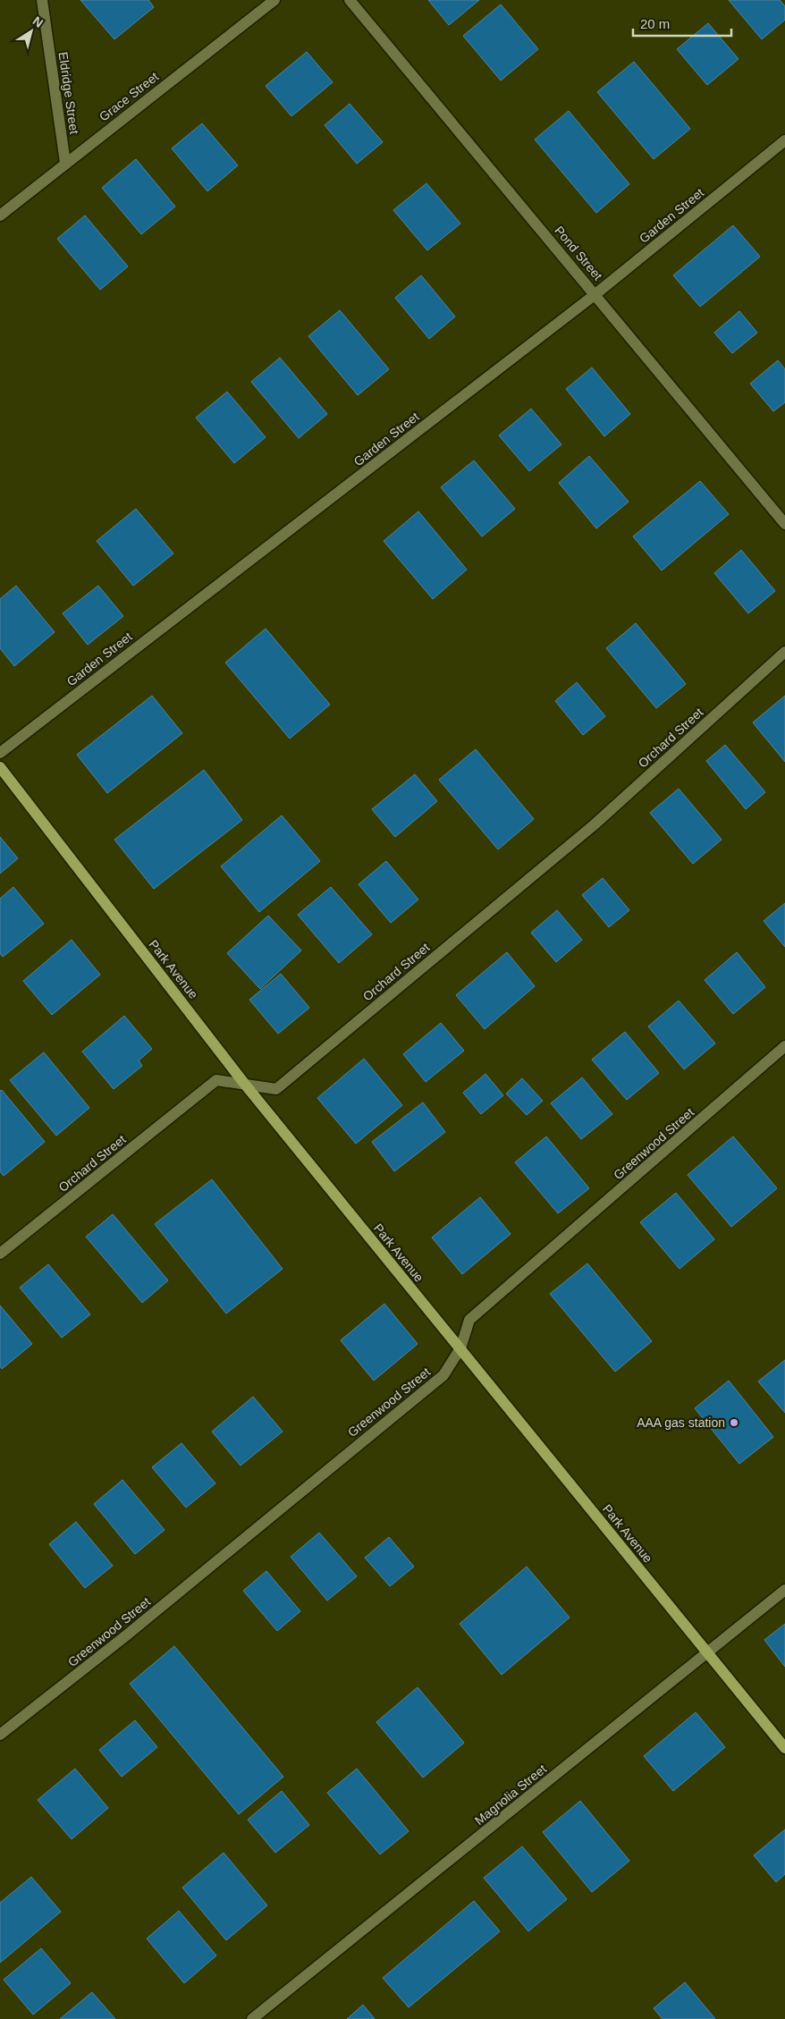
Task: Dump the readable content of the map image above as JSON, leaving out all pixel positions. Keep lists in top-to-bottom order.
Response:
{
  "streets": {
    "main road": ["Park Avenue"],
    "street": [
      "Eldridge Street",
      "Grace Street",
      "Garden Street",
      "Pond Street",
      "Orchard Street",
      "Greenwood Street",
      "Magnolia Street"
    ]
  },
  "crossings": [
    ["Eldridge Street", "Grace Street"],
    ["Garden Street", "Pond Street"],
    ["Orchard Street", "Park Avenue"],
    ["Park Avenue", "Greenwood Street"],
    ["Park Avenue", "Magnolia Street"]
  ],
  "places": ["AAA gas station"],
  "scale_bar": "20 m",
  "north": "top right"
}
